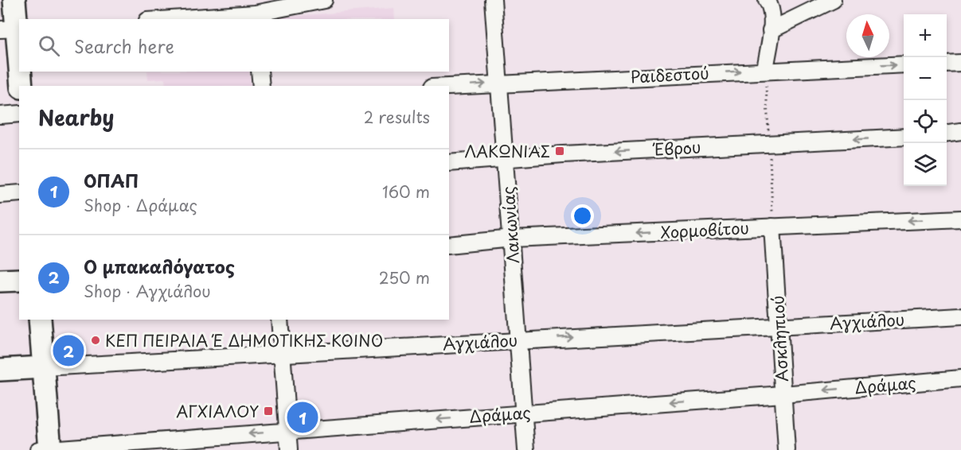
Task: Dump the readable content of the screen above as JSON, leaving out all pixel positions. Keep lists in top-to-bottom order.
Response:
{
  "streets": {
    "street": [
      "Ραιδεστού",
      "Έβρου",
      "Λακωνίας",
      "Χορμοβίτου",
      "Αγχιάλου",
      "Ασκληπιού",
      "Δράμας"
    ]
  },
  "crossings": [
    ["Ραιδεστού", "Λακωνίας"],
    ["Έβρου", "Λακωνίας"],
    ["Λακωνίας", "Χορμοβίτου"],
    ["Λακωνίας", "Αγχιάλου"],
    ["Λακωνίας", "Δράμας"],
    ["Χορμοβίτου", "Ασκληπιού"],
    ["Αγχιάλου", "Ασκληπιού"],
    ["Ασκληπιού", "Δράμας"]
  ],
  "one_way": [
    "Ραιδεστού",
    "Έβρου",
    "Χορμοβίτου",
    "Δράμας"
  ],
  "places": {
    "transit": ["ΛΑΚΩΝΙΑΣ", "ΑΓΧΙΑΛΟΥ"],
    "other": ["ΚΕΠ ΠΕΙΡΑΙΑ Ε΄ ΔΗΜΟΤΙΚΗΣ ΚΟΙΝΟ"]
  },
  "north": "top",
  "page": {
    "map_buttons": ["+", "−"],
    "search": "Search here",
    "heading": ["Nearby", "2 results"],
    "list": [
      {
        "mark": "1",
        "name": "ΟΠΑΠ",
        "note": "Shop · Δράμας",
        "value": "160 m"
      },
      {
        "mark": "2",
        "name": "Ο μπακαλόγατος",
        "note": "Shop · Αγχιάλου",
        "value": "250 m"
      }
    ],
    "pins": ["2", "1"]
  }
}
